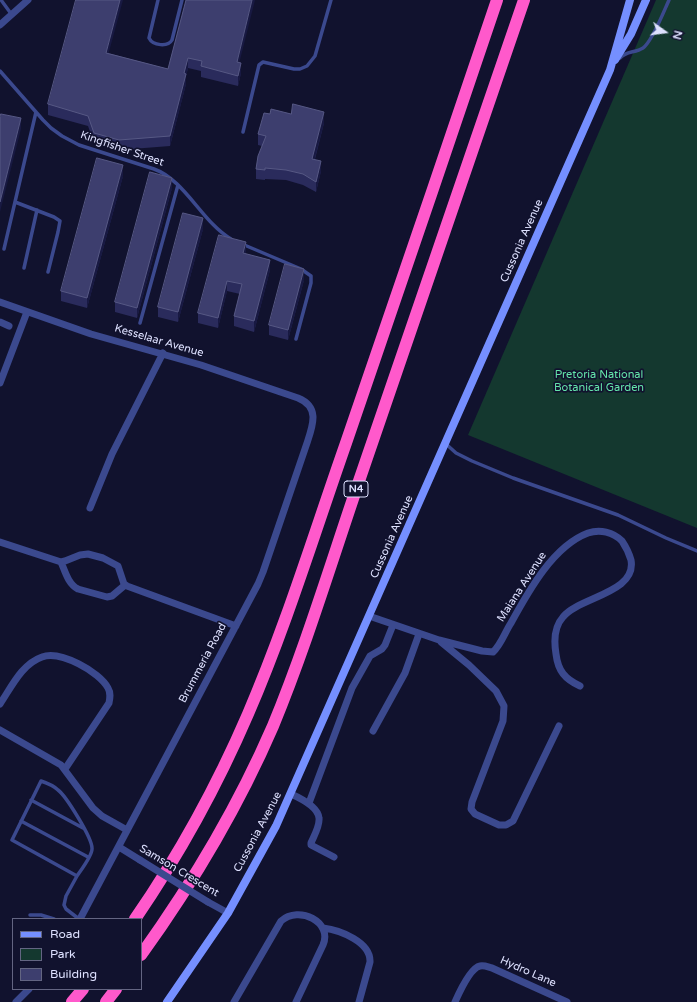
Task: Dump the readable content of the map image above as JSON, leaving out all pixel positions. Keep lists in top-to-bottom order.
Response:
{
  "streets": {
    "highway": ["N4"],
    "main road": ["Cussonia Avenue"],
    "street": [
      "Kesselaar Avenue",
      "Maiana Avenue",
      "Brummeria Road",
      "Samson Crescent",
      "Hydro Lane"
    ],
    "lane": ["Kingfisher Street"]
  },
  "crossings": [
    ["Cussonia Avenue", "Maiana Avenue"],
    ["Cussonia Avenue", "Samson Crescent"],
    ["Kesselaar Avenue", "Brummeria Road"],
    ["Brummeria Road", "Samson Crescent"]
  ],
  "parks": ["Pretoria National Botanical Garden"],
  "legend": ["Road", "Park", "Building"],
  "north": "right"
}
